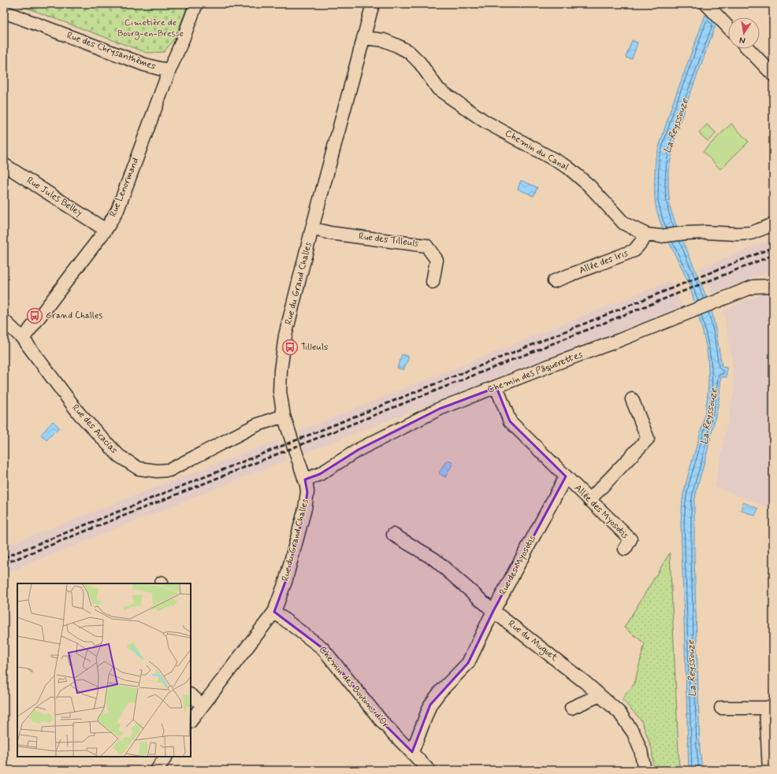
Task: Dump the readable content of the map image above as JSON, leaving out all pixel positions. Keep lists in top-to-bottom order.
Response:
{
  "streets": {
    "street": [
      "Rue des Chrysanthèmes",
      "Chemin du Canal",
      "Rue Lenormand",
      "Rue Jules Belley",
      "Rue des Tilleuls",
      "Allée des Iris",
      "Rue du Grand Challes",
      "Chemin des Pâquerettes",
      "Rue des Acacias",
      "Allée des Myosotis",
      "Rue des Myosotis",
      "Rue du Muguet",
      "Chemin des Boutons d'Or"
    ]
  },
  "crossings": [
    ["Rue des Chrysanthèmes", "Rue Lenormand"],
    ["Chemin du Canal", "Allée des Iris"],
    ["Chemin du Canal", "Rue du Grand Challes"],
    ["Rue Lenormand", "Rue Jules Belley"],
    ["Rue Lenormand", "Rue des Acacias"],
    ["Rue des Tilleuls", "Rue du Grand Challes"],
    ["Rue du Grand Challes", "Chemin des Pâquerettes"],
    ["Rue du Grand Challes", "Rue des Acacias"],
    ["Rue du Grand Challes", "Chemin des Boutons d'Or"],
    ["Allée des Myosotis", "Rue des Myosotis"],
    ["Rue des Myosotis", "Rue du Muguet"],
    ["Rue des Myosotis", "Chemin des Boutons d'Or"]
  ],
  "water": ["La Reyssouze"],
  "parks": ["Cimetière de Bourg-en-Bresse"],
  "places": {
    "bus stop": ["Grand Challes", "Tilleuls"]
  },
  "north": "bottom"
}
